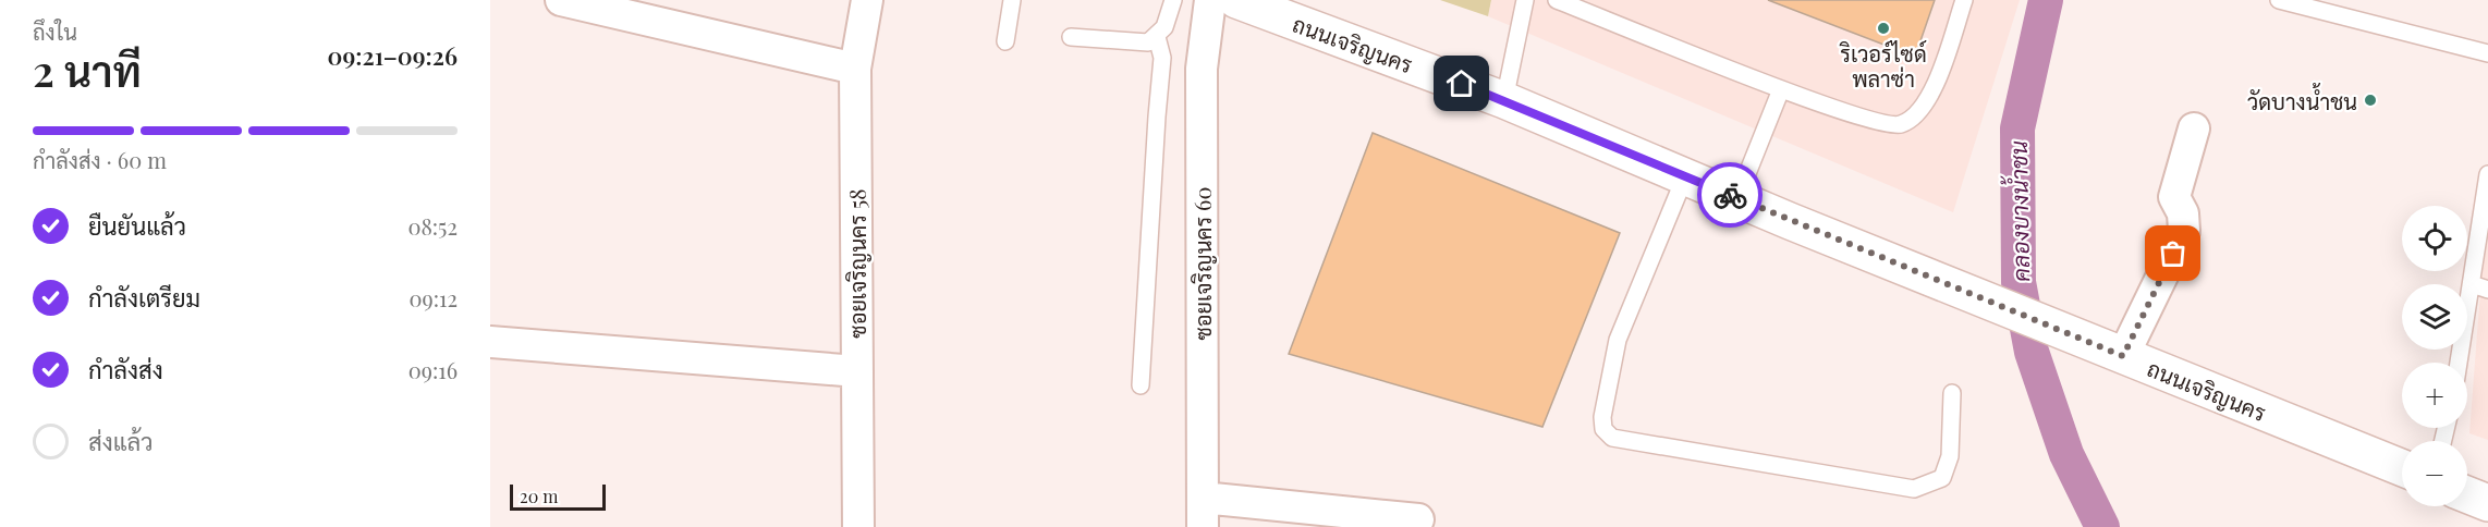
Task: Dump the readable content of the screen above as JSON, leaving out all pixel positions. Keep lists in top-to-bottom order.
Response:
{
  "streets": {
    "main road": ["ถนนเจริญนคร"],
    "street": ["ซอยเจริญนคร 58", "ซอยเจริญนคร 60"]
  },
  "water": ["คลองบางน้ำชน"],
  "places": ["ริเวอร์ไซด์ พลาซ่า", "วัดบางน้ำชน"],
  "scale_bar": "20 m",
  "page": {
    "heading": ["2 นาที", "ถึงใน", "09:21–09:26"],
    "bar": "กำลังส่ง · 60 m",
    "list": [
      ["ยืนยันแล้ว", "08:52"],
      ["กำลังเตรียม", "09:12"],
      ["กำลังส่ง", "09:16"],
      "ส่งแล้ว"
    ],
    "map_buttons": ["+", "−"],
    "scale": "20 m"
  }
}
